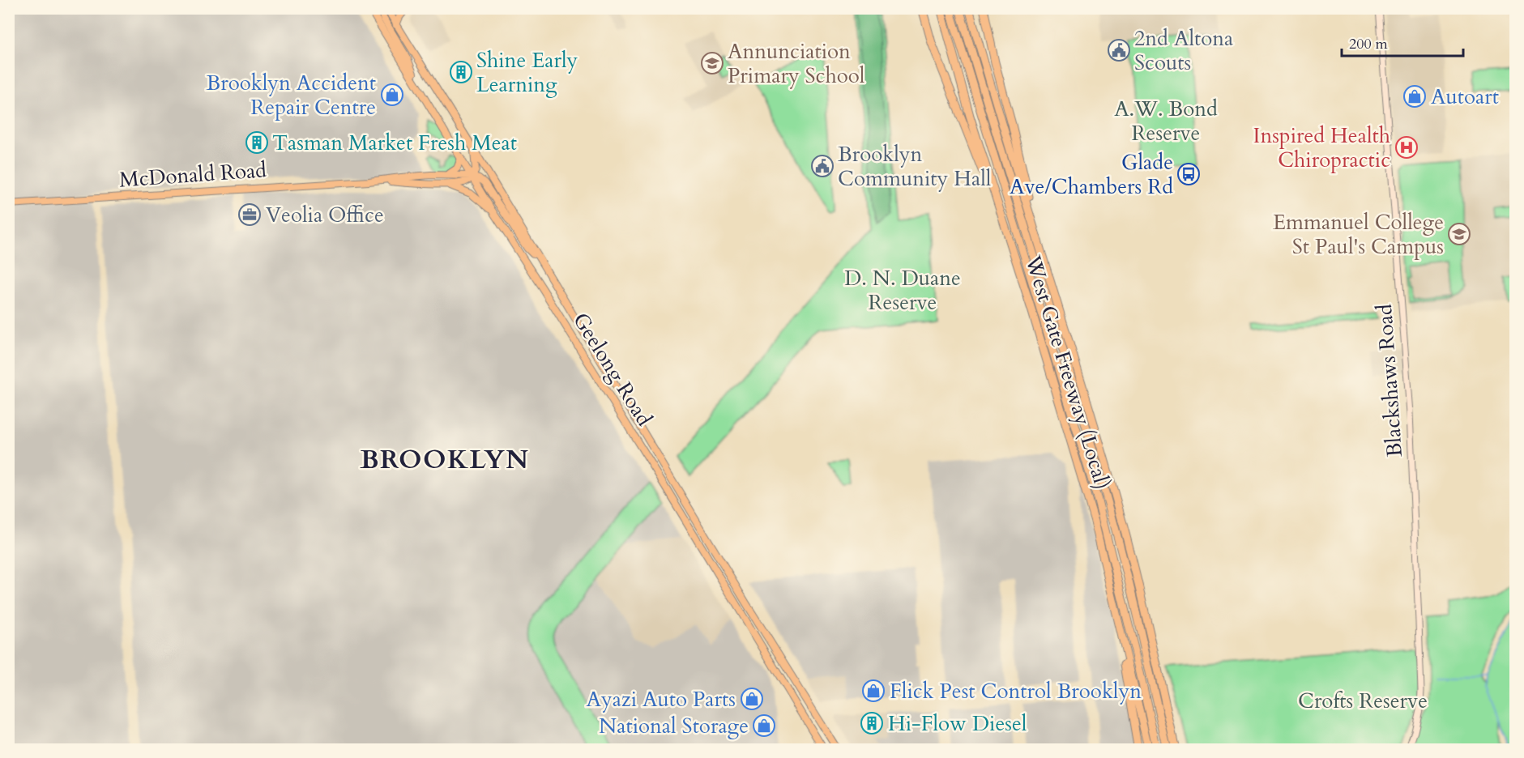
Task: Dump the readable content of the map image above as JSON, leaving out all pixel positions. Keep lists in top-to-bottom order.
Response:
{
  "streets": {
    "highway": ["Geelong Road", "West Gate Freeway (Local)"],
    "main road": ["McDonald Road", "Blackshaws Road"]
  },
  "crossings": [
    ["McDonald Road", "Geelong Road"]
  ],
  "districts": ["BROOKLYN"],
  "parks": ["A.W. Bond Reserve", "D. N. Duane Reserve", "Crofts Reserve"],
  "places": {
    "public building": ["2nd Altona Scouts", "Brooklyn Community Hall"],
    "school or university": ["Annunciation Primary School", "Emmanuel College St Paul's Campus"],
    "building": ["Shine Early Learning", "Tasman Market Fresh Meat", "Hi-Flow Diesel"],
    "shop": [
      "Brooklyn Accident Repair Centre",
      "Autoart",
      "Flick Pest Control Brooklyn",
      "Ayazi Auto Parts",
      "National Storage"
    ],
    "hospital": ["Inspired Health Chiropractic"],
    "bus stop": ["Glade Ave/Chambers Rd"],
    "office": ["Veolia Office"]
  },
  "scale_bar": "200 m"
}
